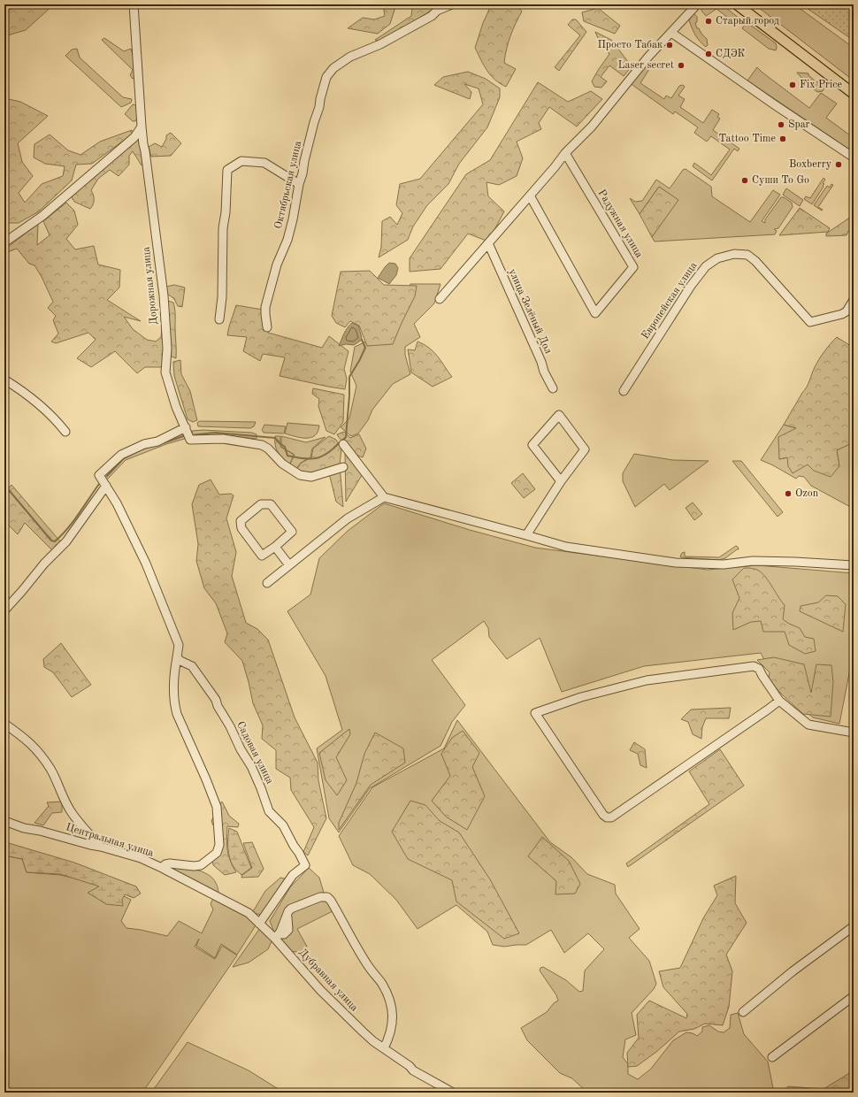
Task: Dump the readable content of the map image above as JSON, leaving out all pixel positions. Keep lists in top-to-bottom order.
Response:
{
  "streets": {
    "street": [
      "Октябрьская улица",
      "Радужная улица",
      "Дорожная улица",
      "Европейская улица",
      "улица Зелёный Дол",
      "Садовая улица",
      "Центральная улица",
      "Дубравная улица"
    ]
  },
  "crossings": [
    ["Садовая улица", "Центральная улица"],
    ["Садовая улица", "Дубравная улица"],
    ["Центральная улица", "Дубравная улица"]
  ],
  "places": [
    "Старый город",
    "Просто Табак",
    "СДЭК",
    "Laser secret",
    "Fix Price",
    "Spar",
    "Tattoo Time",
    "Boxberry",
    "Суши To Go",
    "Ozon"
  ]
}
